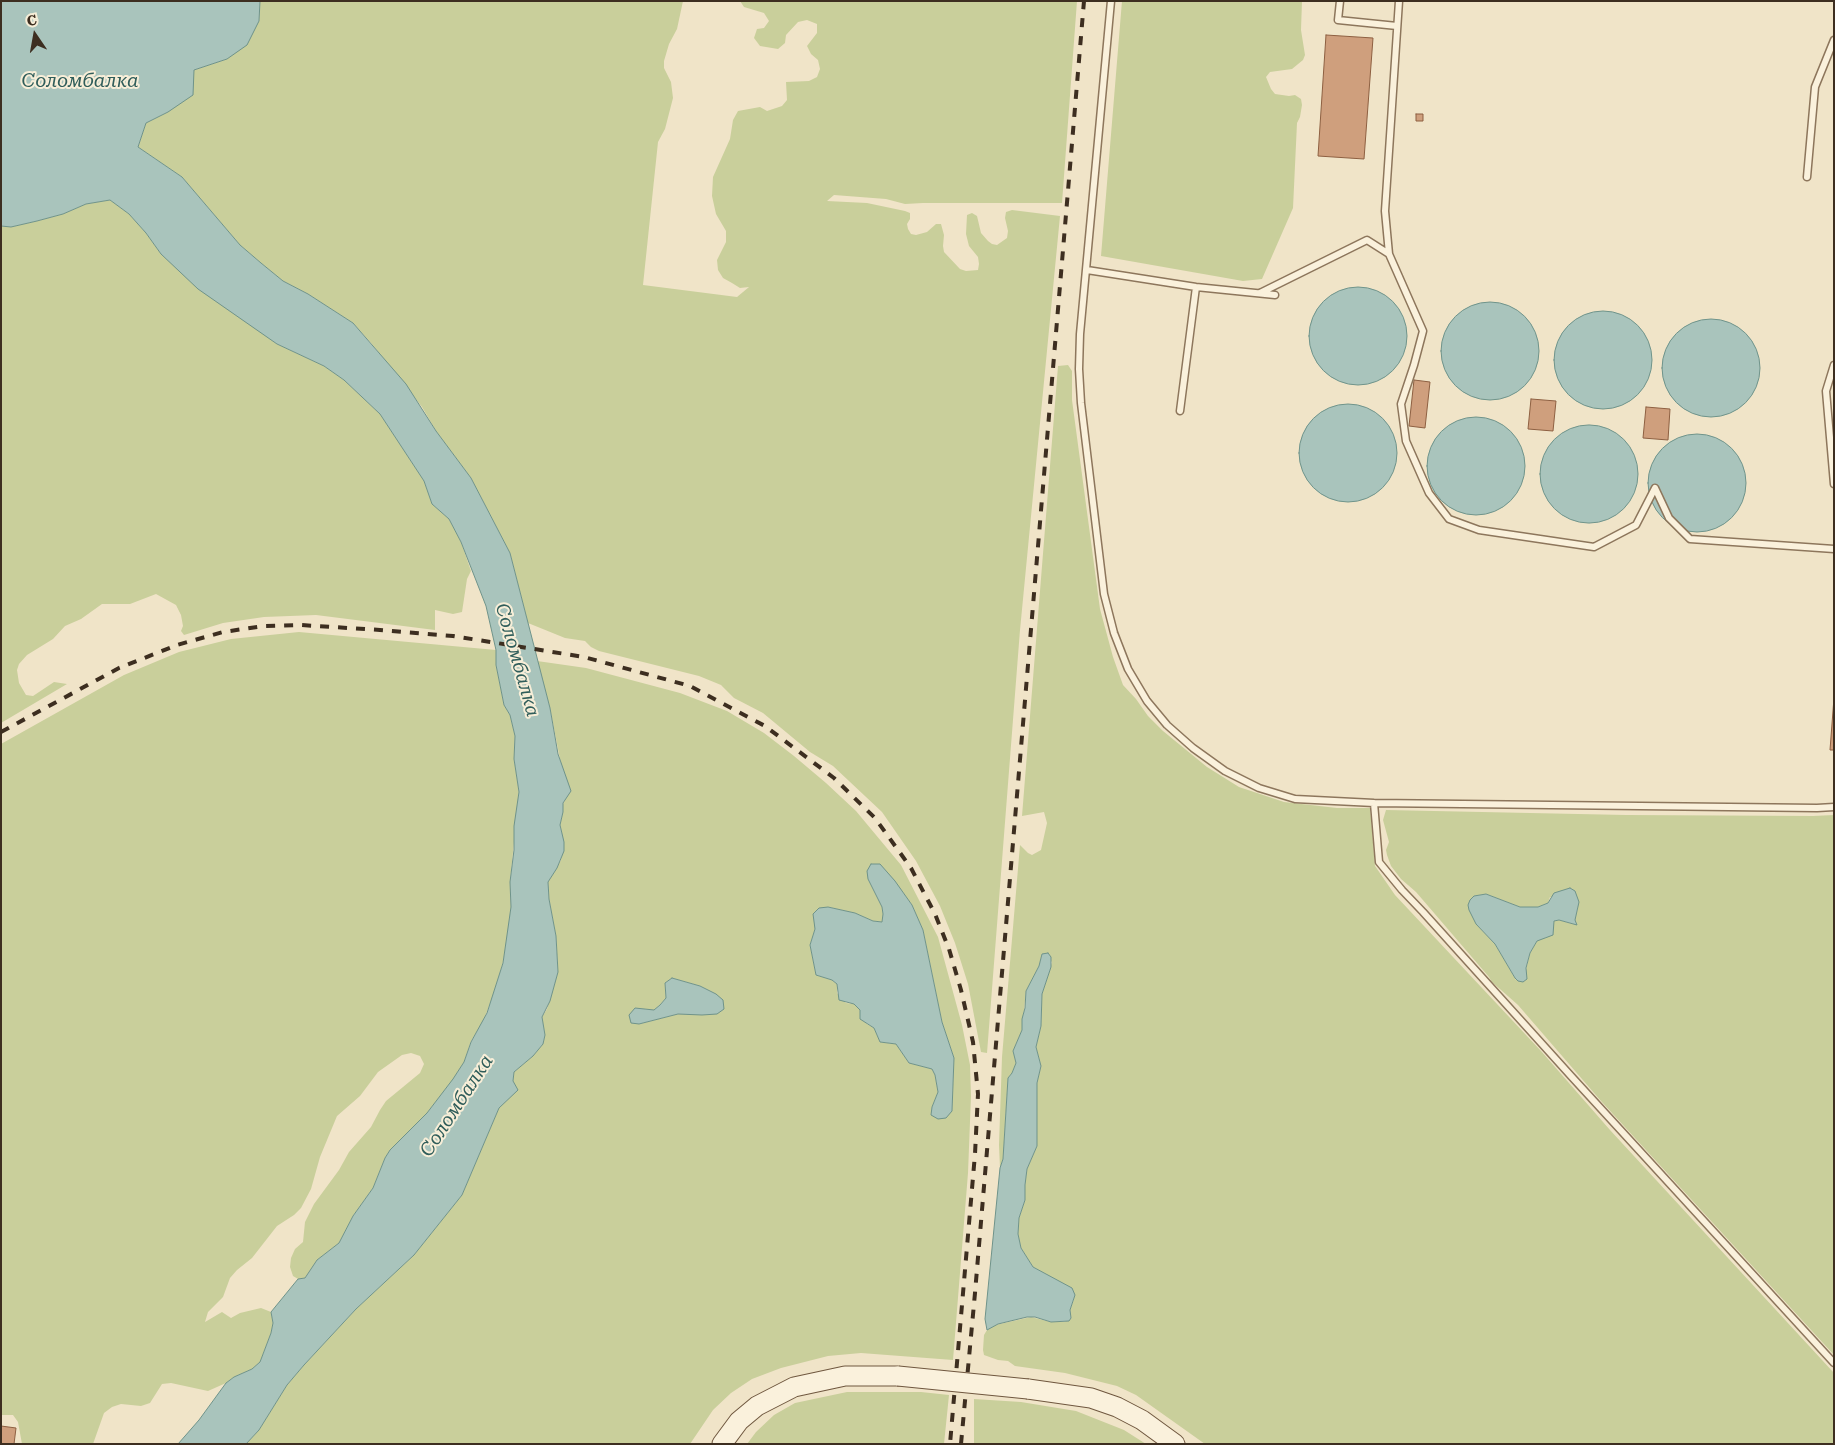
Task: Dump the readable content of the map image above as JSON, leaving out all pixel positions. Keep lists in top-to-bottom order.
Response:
{
  "water": ["Соломбалка"],
  "north": "top"
}
